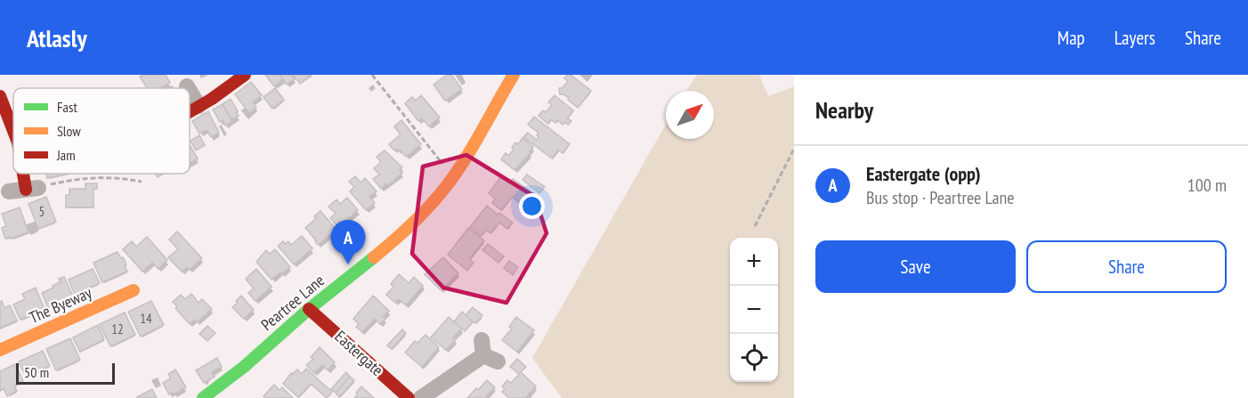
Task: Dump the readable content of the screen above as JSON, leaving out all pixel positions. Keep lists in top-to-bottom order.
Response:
{
  "streets": {
    "street": ["Peartree Lane", "The Byeway", "Eastergate"]
  },
  "crossings": [
    ["Peartree Lane", "Eastergate"]
  ],
  "house_numbers": ["5", "14", "12"],
  "legend": ["Fast", "Slow", "Jam"],
  "scale_bar": "50 m",
  "north": "top right",
  "page": {
    "header": "Atlasly",
    "nav": ["Map", "Layers", "Share"],
    "heading": "Nearby",
    "list": [
      {
        "mark": "A",
        "name": "Eastergate (opp)",
        "note": "Bus stop · Peartree Lane",
        "value": "100 m"
      }
    ],
    "pins": "A",
    "buttons": ["Save", "Share"],
    "map_buttons": ["+", "−"],
    "scale": "50 m"
  }
}
